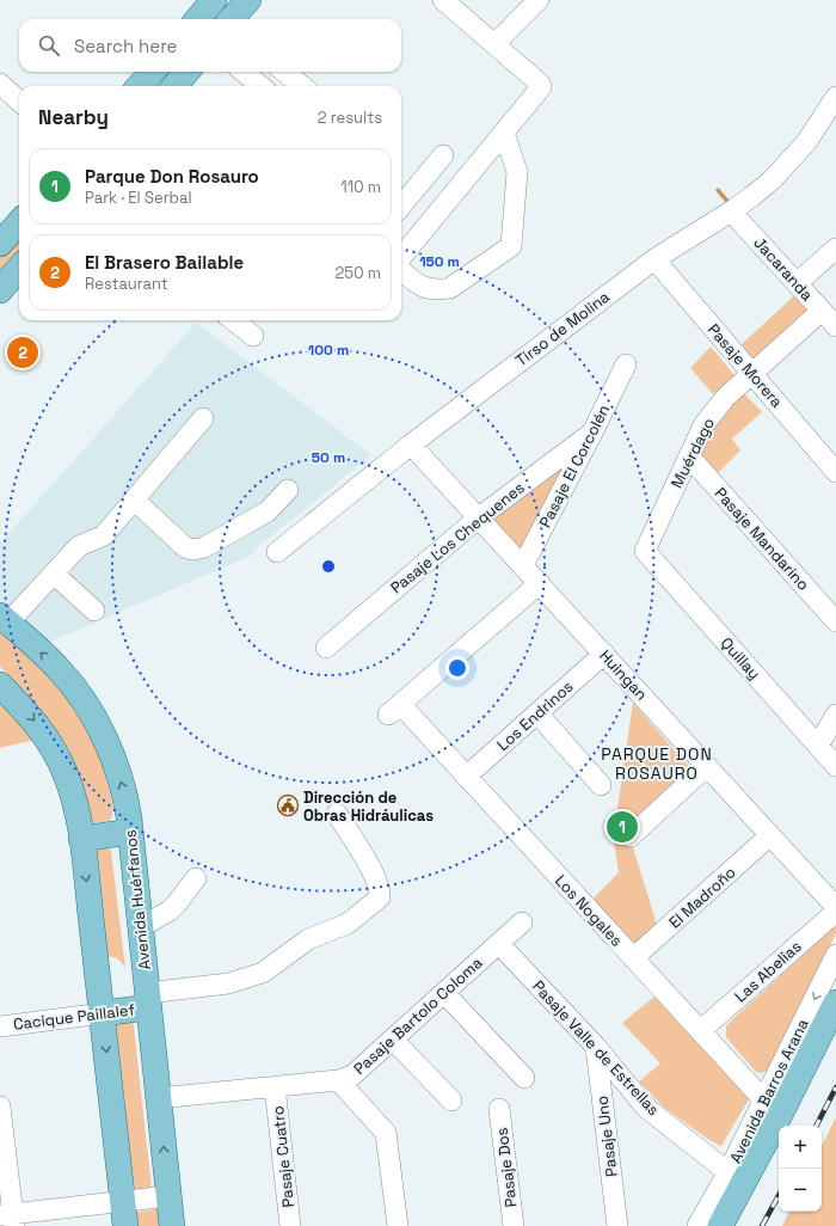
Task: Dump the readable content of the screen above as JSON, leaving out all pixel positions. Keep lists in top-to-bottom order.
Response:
{
  "streets": {
    "main road": ["Avenida Huérfanos", "Cacique Paillalef", "Avenida Barros Arana"],
    "street": [
      "Jacaranda",
      "Tirso de Molina",
      "Pasaje Morera",
      "Muérdago",
      "Pasaje El Corcolén",
      "Pasaje Los Chequenes",
      "Pasaje Mandarino",
      "Quillay",
      "Huingan",
      "Los Endrinos",
      "El Madroño",
      "Los Nogales",
      "Las Abelias",
      "Pasaje Bartolo Coloma",
      "Pasaje Valle de Estrellas",
      "Pasaje Uno",
      "Pasaje Cuatro",
      "Pasaje Dos"
    ]
  },
  "crossings": [
    ["Jacaranda", "Tirso de Molina"],
    ["Jacaranda", "Muérdago"],
    ["Tirso de Molina", "Pasaje Morera"],
    ["Tirso de Molina", "Huingan"],
    ["Pasaje Morera", "Muérdago"],
    ["Muérdago", "Pasaje Mandarino"],
    ["Muérdago", "Quillay"],
    ["Pasaje El Corcolén", "Pasaje Los Chequenes"],
    ["Pasaje El Corcolén", "Huingan"],
    ["Pasaje Los Chequenes", "Huingan"],
    ["Huingan", "Los Endrinos"],
    ["Huingan", "El Madroño"],
    ["Huingan", "Los Nogales"],
    ["Los Endrinos", "Los Nogales"],
    ["El Madroño", "Los Nogales"],
    ["Avenida Huérfanos", "Pasaje Bartolo Coloma"],
    ["Avenida Huérfanos", "Cacique Paillalef"],
    ["Los Nogales", "Las Abelias"],
    ["Los Nogales", "Avenida Barros Arana"],
    ["Pasaje Bartolo Coloma", "Pasaje Valle de Estrellas"],
    ["Pasaje Bartolo Coloma", "Pasaje Cuatro"],
    ["Pasaje Valle de Estrellas", "Avenida Barros Arana"],
    ["Pasaje Valle de Estrellas", "Pasaje Uno"]
  ],
  "districts": ["PARQUE DON ROSAURO"],
  "places": {
    "public building": ["Dirección de Obras Hidráulicas"]
  },
  "page": {
    "search": "Search here",
    "heading": ["Nearby", "2 results"],
    "list": [
      {
        "mark": "1",
        "name": "Parque Don Rosauro",
        "note": "Park · El Serbal",
        "value": "110 m"
      },
      {
        "mark": "2",
        "name": "El Brasero Bailable",
        "note": "Restaurant",
        "value": "250 m"
      }
    ],
    "pins": ["2", "1"],
    "map_buttons": ["+", "−"]
  },
  "rings": ["150 m", "100 m", "50 m"]
}
